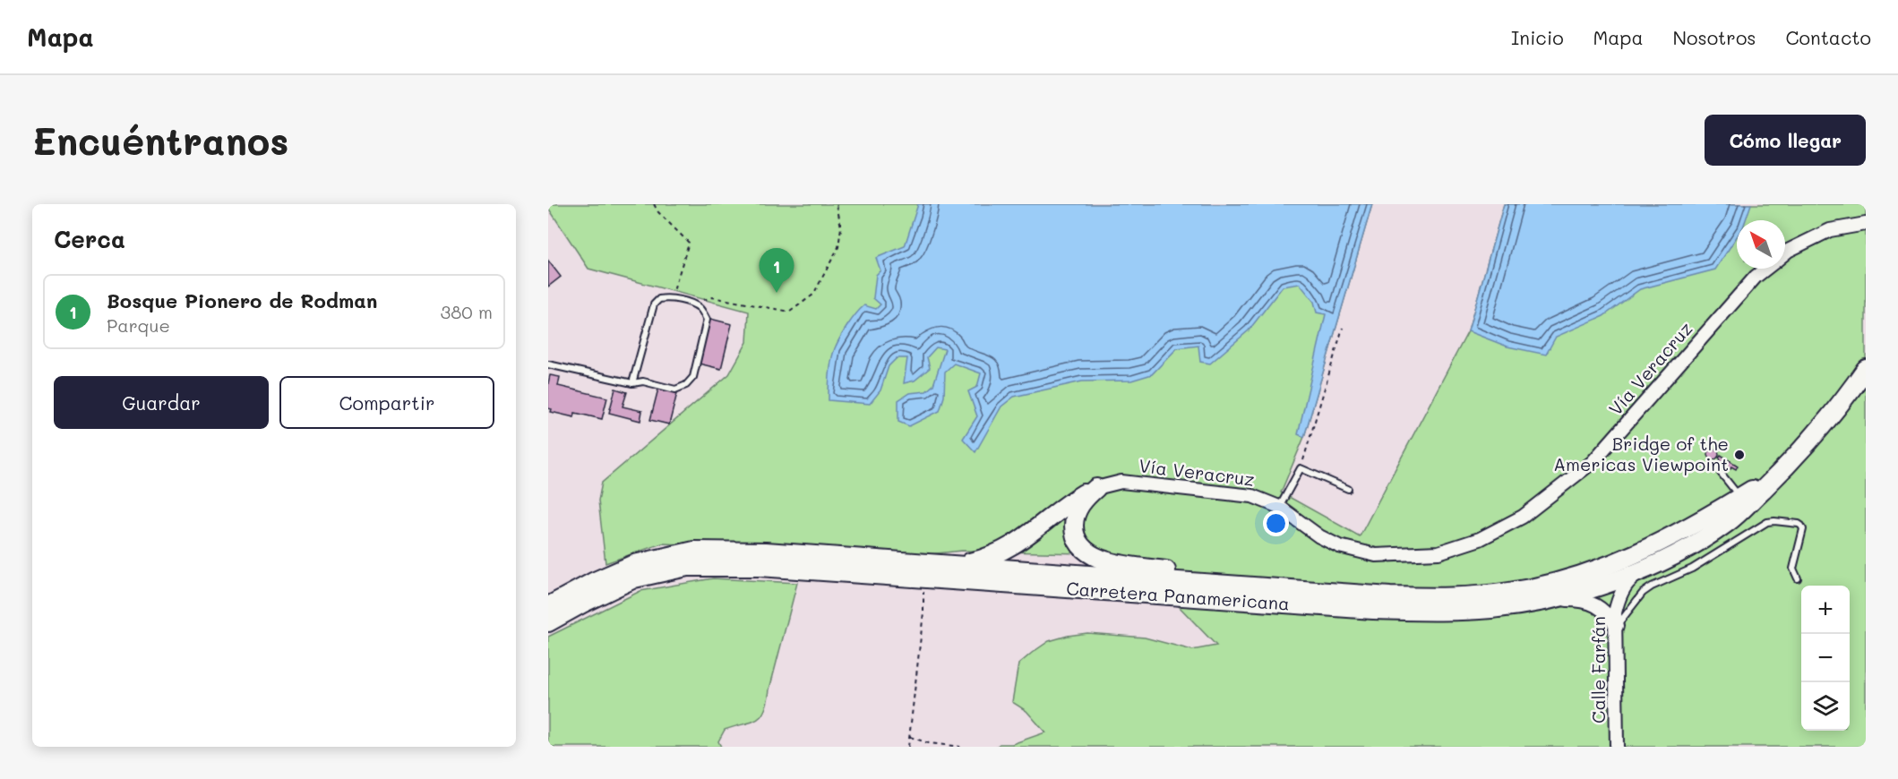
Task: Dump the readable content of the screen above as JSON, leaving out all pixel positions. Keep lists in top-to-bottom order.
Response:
{
  "streets": {
    "highway": ["Carretera Panamericana"],
    "street": ["Vía Veracruz", "Calle Farfán"]
  },
  "crossings": [
    ["Carretera Panamericana", "Calle Farfán"]
  ],
  "places": ["Bridge of the Americas Viewpoint"],
  "north": "top left",
  "page": {
    "header": "Mapa",
    "nav": [
      "Inicio",
      "Mapa",
      "Nosotros",
      "Contacto"
    ],
    "buttons": [
      "Cómo llegar",
      ["Guardar", "Compartir"]
    ],
    "title": "Encuéntranos",
    "heading": "Cerca",
    "pins": "1",
    "list": [
      {
        "mark": "1",
        "name": "Bosque Pionero de Rodman",
        "note": "Parque",
        "value": "380 m"
      }
    ],
    "map_buttons": ["+", "−"]
  }
}
